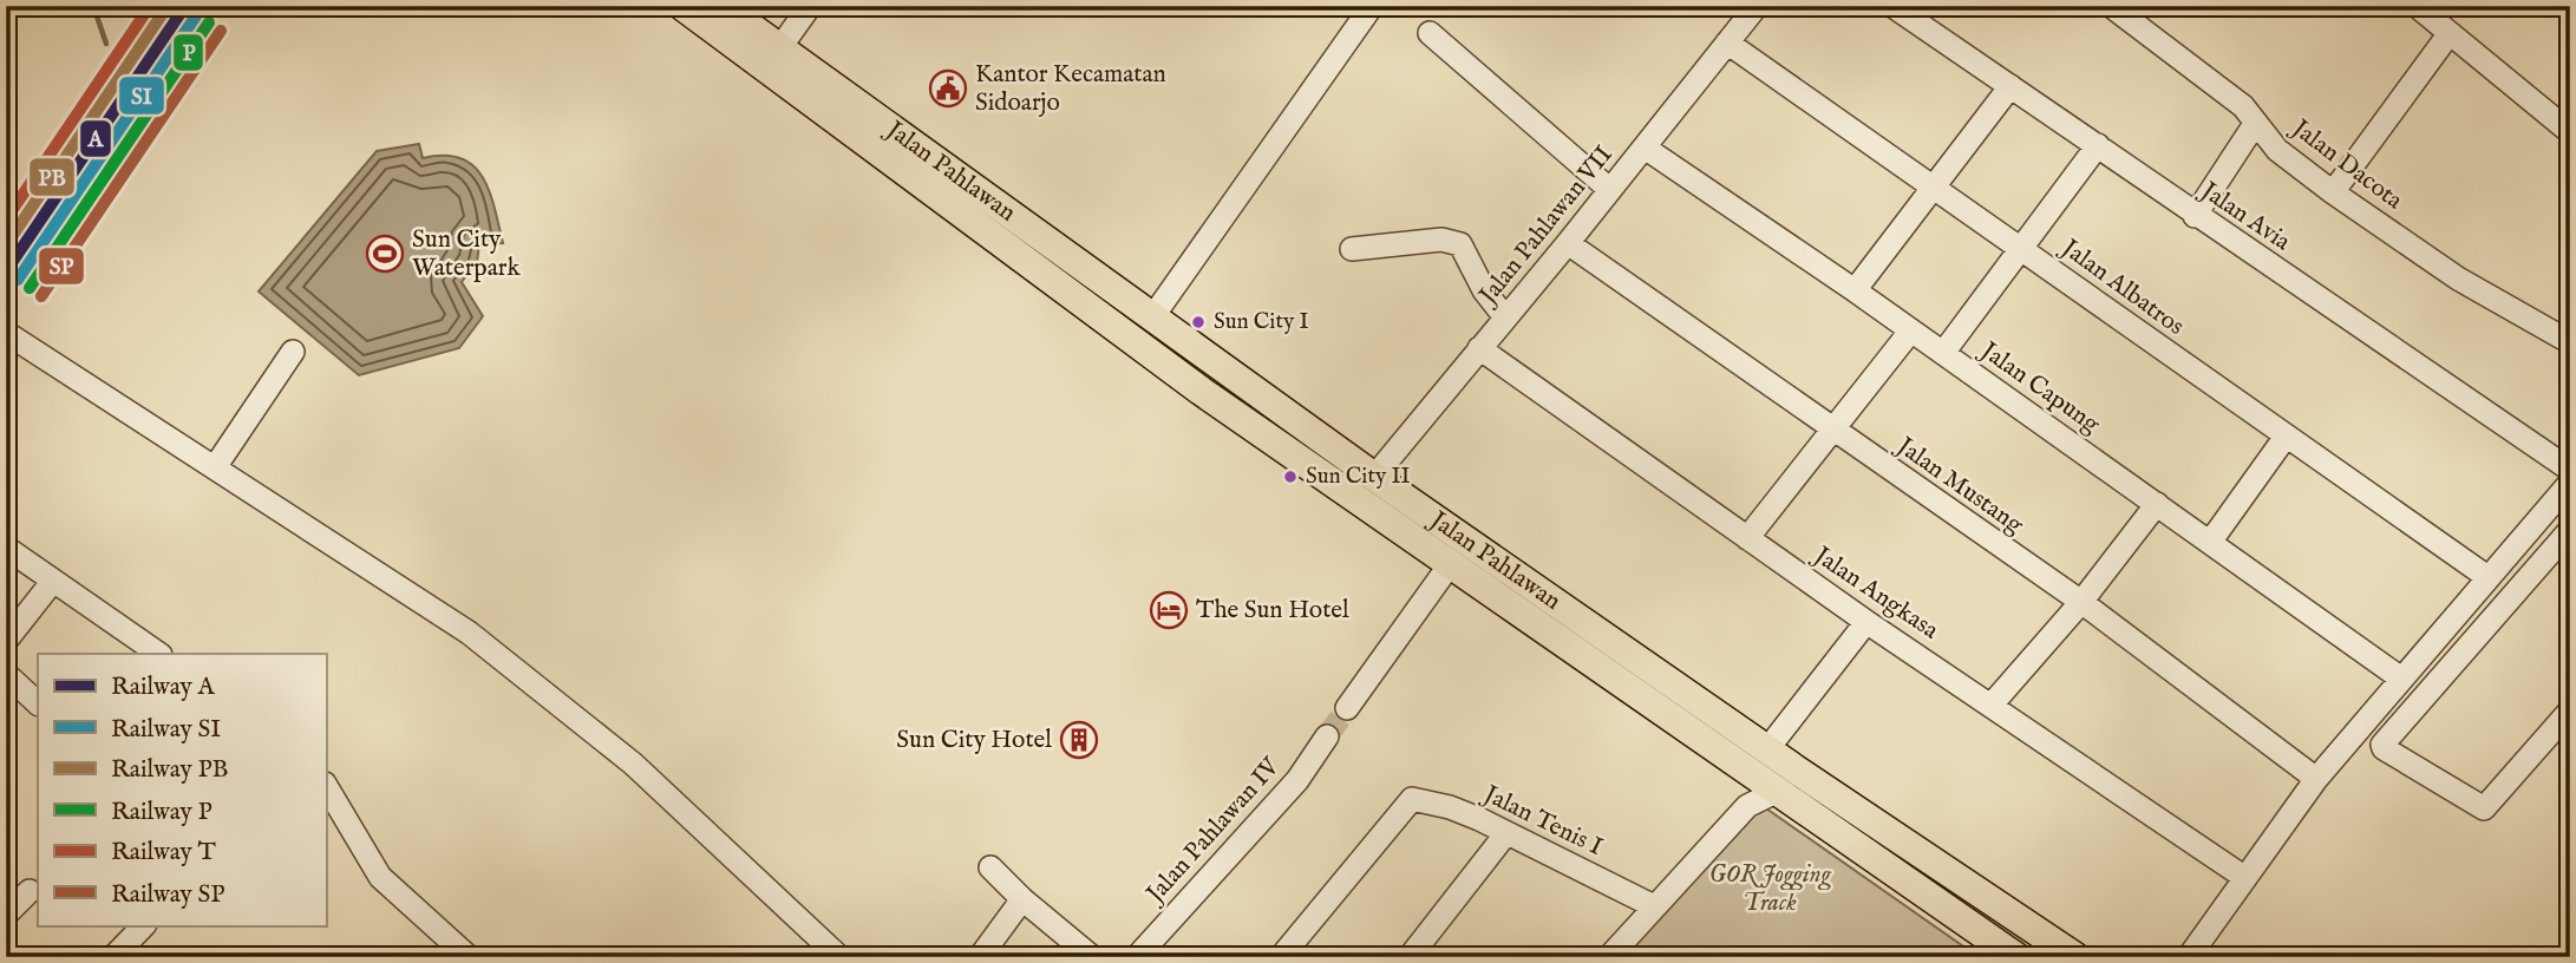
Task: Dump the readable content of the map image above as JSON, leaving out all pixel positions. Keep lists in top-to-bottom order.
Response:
{
  "streets": {
    "main road": ["Jalan Pahlawan"],
    "street": [
      "Jalan Dacota",
      "Jalan Avia",
      "Jalan Pahlawan VII",
      "Jalan Albatros",
      "Jalan Capung",
      "Jalan Mustang",
      "Jalan Angkasa",
      "Jalan Tenis I",
      "Jalan Pahlawan IV"
    ]
  },
  "crossings": [
    ["Jalan Pahlawan", "Jalan Pahlawan VII"],
    ["Jalan Pahlawan VII", "Jalan Albatros"],
    ["Jalan Pahlawan VII", "Jalan Capung"],
    ["Jalan Pahlawan VII", "Jalan Mustang"],
    ["Jalan Pahlawan VII", "Jalan Angkasa"]
  ],
  "parks": ["GOR Jogging Track"],
  "places": {
    "public building": ["Kantor Kecamatan Sidoarjo"],
    "sports": ["Sun City Waterpark"],
    "other": ["Sun City I", "Sun City II"],
    "hotel": ["The Sun Hotel"],
    "building": ["Sun City Hotel"]
  },
  "lines": [
    "rail line A",
    "rail line PB",
    "rail line T",
    "rail line SI",
    "rail line P",
    "rail line SP"
  ],
  "legend": [
    "Railway A",
    "Railway SI",
    "Railway PB",
    "Railway P",
    "Railway T",
    "Railway SP"
  ]
}
